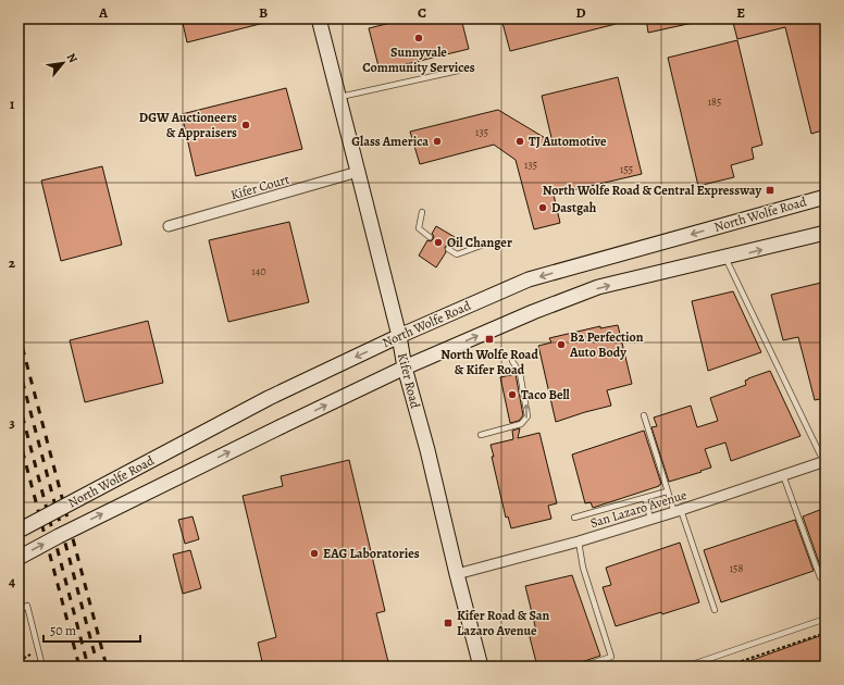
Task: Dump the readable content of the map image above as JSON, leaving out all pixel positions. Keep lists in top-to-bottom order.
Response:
{
  "streets": {
    "main road": ["North Wolfe Road", "Kifer Road"],
    "street": ["Kifer Court", "San Lazaro Avenue"]
  },
  "crossings": [
    ["Kifer Court", "Kifer Road"],
    ["North Wolfe Road", "Kifer Road"],
    ["Kifer Road", "San Lazaro Avenue"]
  ],
  "places": {
    "other": [
      "Sunnyvale Community Services",
      "DGW Auctioneers & Appraisers",
      "Glass America",
      "TJ Automotive",
      "Dastgah",
      "Oil Changer",
      "B2 Perfection Auto Body",
      "Taco Bell",
      "EAG Laboratories"
    ],
    "transit": ["North Wolfe Road & Central Expressway", "North Wolfe Road & Kifer Road", "Kifer Road & San Lazaro Avenue"]
  },
  "house_numbers": [
    "185",
    "135",
    "135",
    "155",
    "140",
    "158"
  ],
  "scale_bar": "50 m",
  "north": "top right",
  "grid": {
    "columns": [
      "A",
      "B",
      "C",
      "D",
      "E"
    ],
    "rows": [
      "1",
      "2",
      "3",
      "4"
    ]
  }
}
